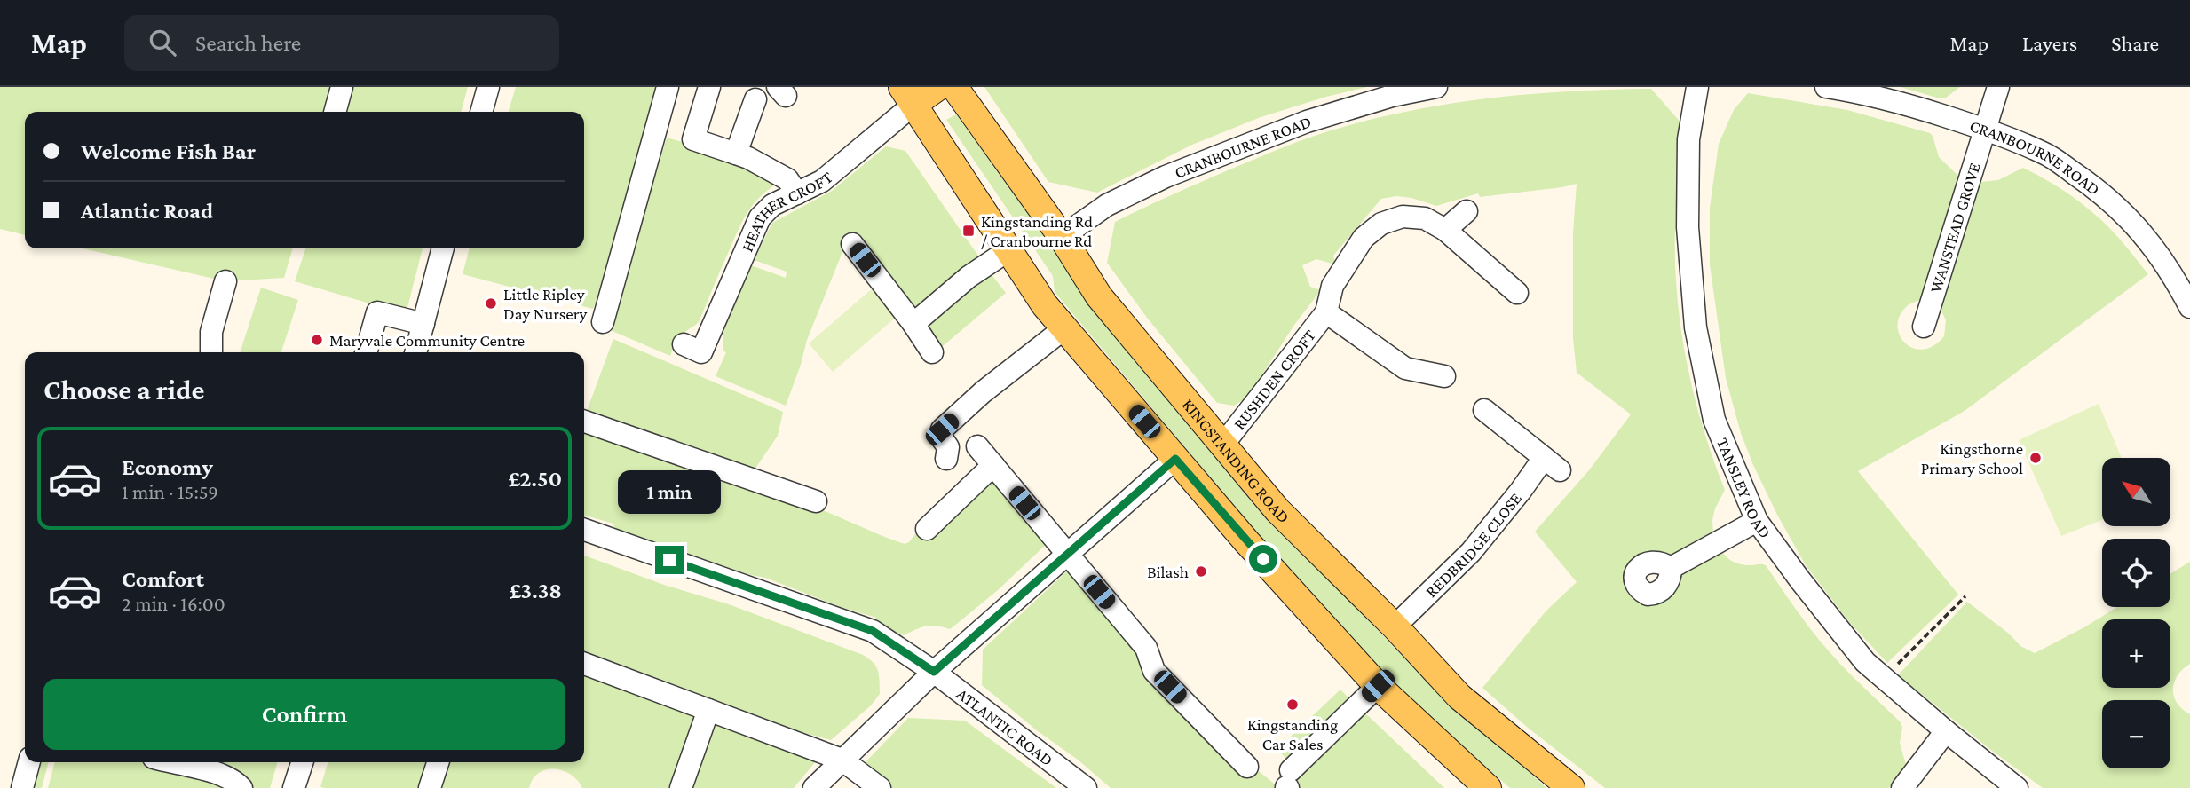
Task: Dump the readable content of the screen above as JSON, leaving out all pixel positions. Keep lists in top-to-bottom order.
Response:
{
  "streets": {
    "main road": ["KINGSTANDING ROAD"],
    "street": [
      "CRANBOURNE ROAD",
      "HEATHER CROFT",
      "WANSTEAD GROVE",
      "RUSHDEN CROFT",
      "TANSLEY ROAD",
      "REDBRIDGE CLOSE",
      "ATLANTIC ROAD"
    ]
  },
  "crossings": [
    ["CRANBOURNE ROAD", "WANSTEAD GROVE"],
    ["CRANBOURNE ROAD", "KINGSTANDING ROAD"],
    ["RUSHDEN CROFT", "KINGSTANDING ROAD"],
    ["KINGSTANDING ROAD", "REDBRIDGE CLOSE"]
  ],
  "places": {
    "transit": ["Kingstanding Rd / Cranbourne Rd"],
    "other": [
      "Little Ripley Day Nursery",
      "Maryvale Community Centre",
      "Kingsthorne Primary School",
      "Bilash",
      "Kingstanding Car Sales"
    ]
  },
  "north": "top left",
  "page": {
    "header": "Map",
    "search": "Search here",
    "nav": ["Map", "Layers", "Share"],
    "banner": ["Welcome Fish Bar", "Atlantic Road"],
    "heading": "Choose a ride",
    "list": [
      {
        "name": "Economy",
        "note": "1 min · 15:59",
        "value": "£2.50"
      },
      {
        "name": "Comfort",
        "note": "2 min · 16:00",
        "value": "£3.38"
      }
    ],
    "map_buttons": ["+", "−"],
    "bubble": "1 min",
    "buttons": "Confirm"
  }
}
